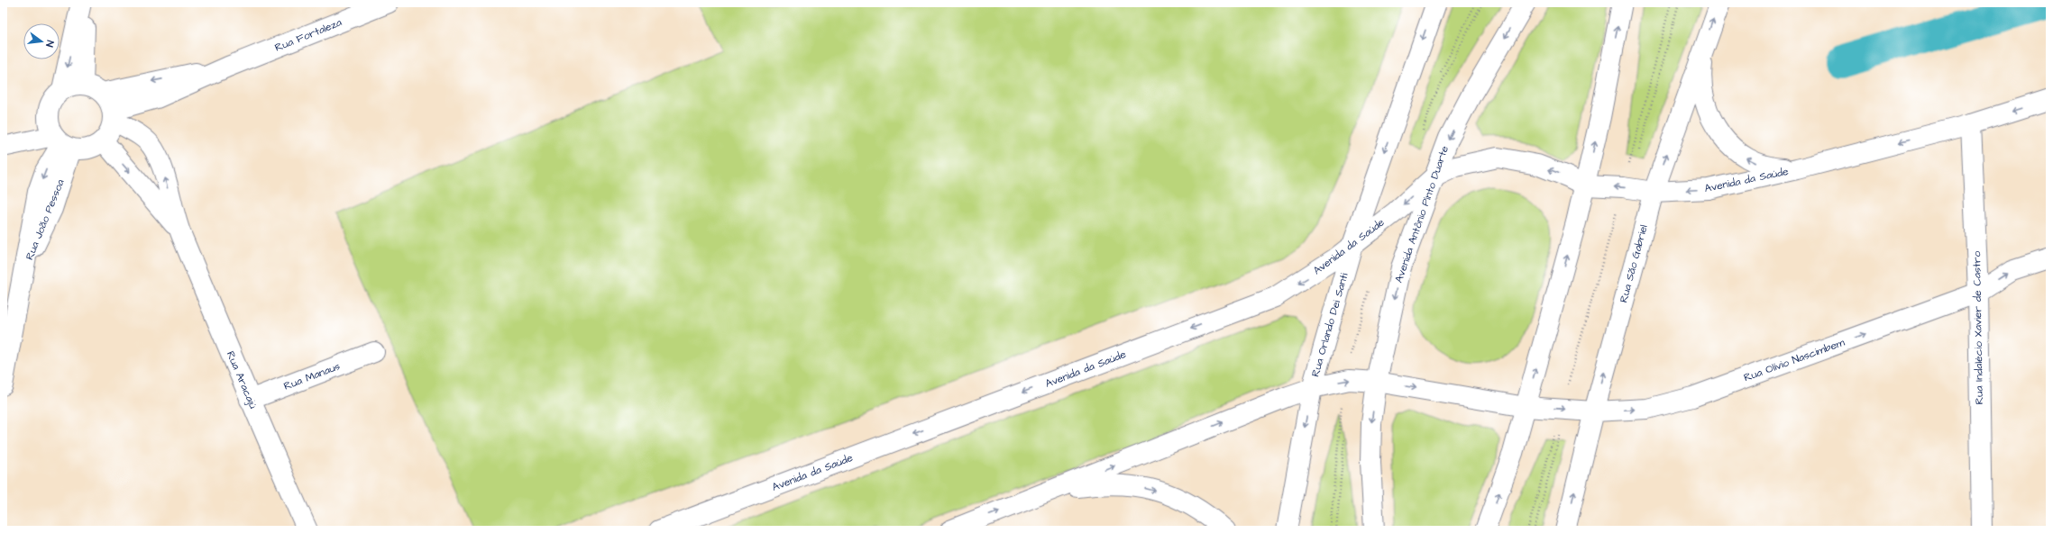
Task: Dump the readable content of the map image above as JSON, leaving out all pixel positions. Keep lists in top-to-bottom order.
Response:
{
  "streets": {
    "main road": [
      "Rua Fortaleza",
      "Avenida da Saúde",
      "Avenida Antônio Pinto Duarte",
      "Rua João Pessoa",
      "Rua São Gabriel",
      "Rua Orlando Dei Santi",
      "Rua Indalécio Xavier de Castro",
      "Rua Olívio Nascimbem",
      "Rua Manaus",
      "Rua Aracajú"
    ]
  },
  "crossings": [
    ["Rua Fortaleza", "Rua João Pessoa"],
    ["Rua Fortaleza", "Rua Aracajú"],
    ["Avenida da Saúde", "Avenida Antônio Pinto Duarte"],
    ["Avenida da Saúde", "Rua São Gabriel"],
    ["Avenida da Saúde", "Rua Orlando Dei Santi"],
    ["Avenida da Saúde", "Rua Indalécio Xavier de Castro"],
    ["Rua João Pessoa", "Rua Aracajú"],
    ["Rua São Gabriel", "Rua Olívio Nascimbem"],
    ["Rua Indalécio Xavier de Castro", "Rua Olívio Nascimbem"],
    ["Rua Manaus", "Rua Aracajú"]
  ],
  "one_way": ["Rua Orlando Dei Santi", "Rua Olívio Nascimbem"],
  "north": "right"
}
